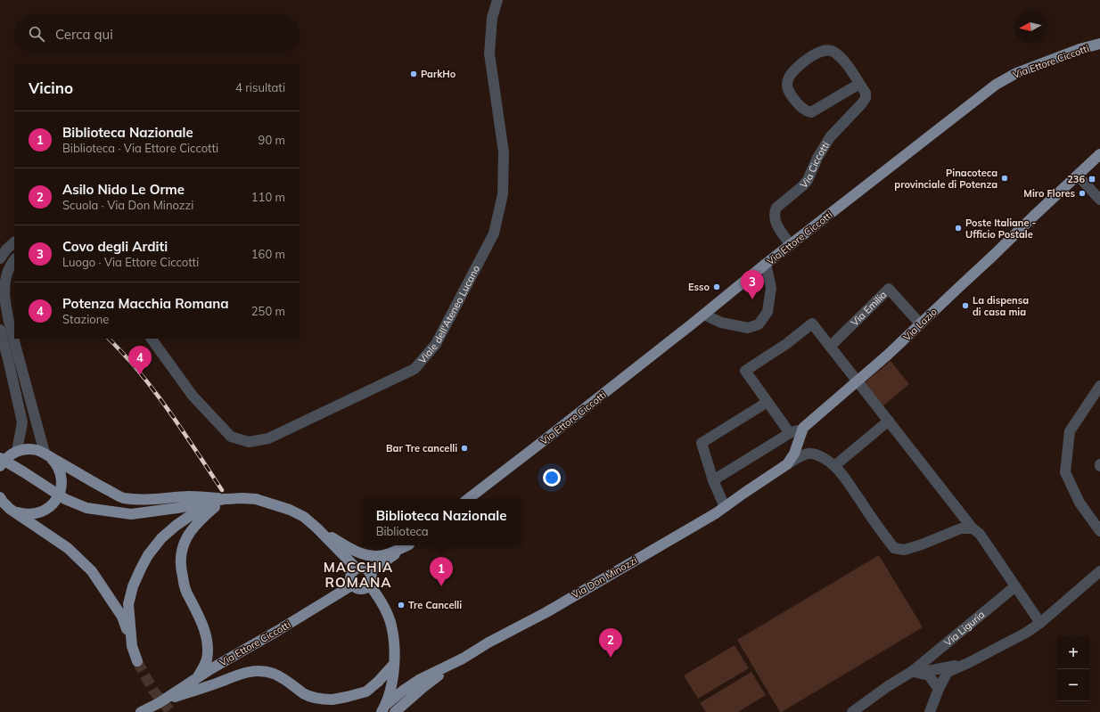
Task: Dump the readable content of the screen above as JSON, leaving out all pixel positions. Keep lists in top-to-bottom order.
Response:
{
  "streets": {
    "main road": ["Via Ettore Ciccotti", "Via Lazio", "Via Don Minozzi"],
    "street": [
      "Via Ciccotti",
      "Via Emilia",
      "Viale dell'Ateneo Lucano",
      "Via Liguria"
    ]
  },
  "crossings": [
    ["Via Ettore Ciccotti", "Via Ciccotti"],
    ["Via Emilia", "Via Lazio"]
  ],
  "districts": ["MACCHIA ROMANA"],
  "places": {
    "other": [
      "ParkHo",
      "Pinacoteca provinciale di Potenza",
      "Miro Flores",
      "Poste Italiane - Ufficio Postale",
      "Esso",
      "La dispensa di casa mia",
      "Bar Tre cancelli",
      "Tre Cancelli"
    ],
    "transit": ["236"]
  },
  "north": "left",
  "page": {
    "search": "Cerca qui",
    "heading": ["Vicino", "4 risultati"],
    "list": [
      {
        "mark": "1",
        "name": "Biblioteca Nazionale",
        "note": "Biblioteca · Via Ettore Ciccotti",
        "value": "90 m"
      },
      {
        "mark": "2",
        "name": "Asilo Nido Le Orme",
        "note": "Scuola · Via Don Minozzi",
        "value": "110 m"
      },
      {
        "mark": "3",
        "name": "Covo degli Arditi",
        "note": "Luogo · Via Ettore Ciccotti",
        "value": "160 m"
      },
      {
        "mark": "4",
        "name": "Potenza Macchia Romana",
        "note": "Stazione",
        "value": "250 m"
      }
    ],
    "pins": [
      "3",
      "4",
      "1",
      "2"
    ],
    "popup": ["Biblioteca Nazionale", "Biblioteca"],
    "map_buttons": ["+", "−"]
  }
}
